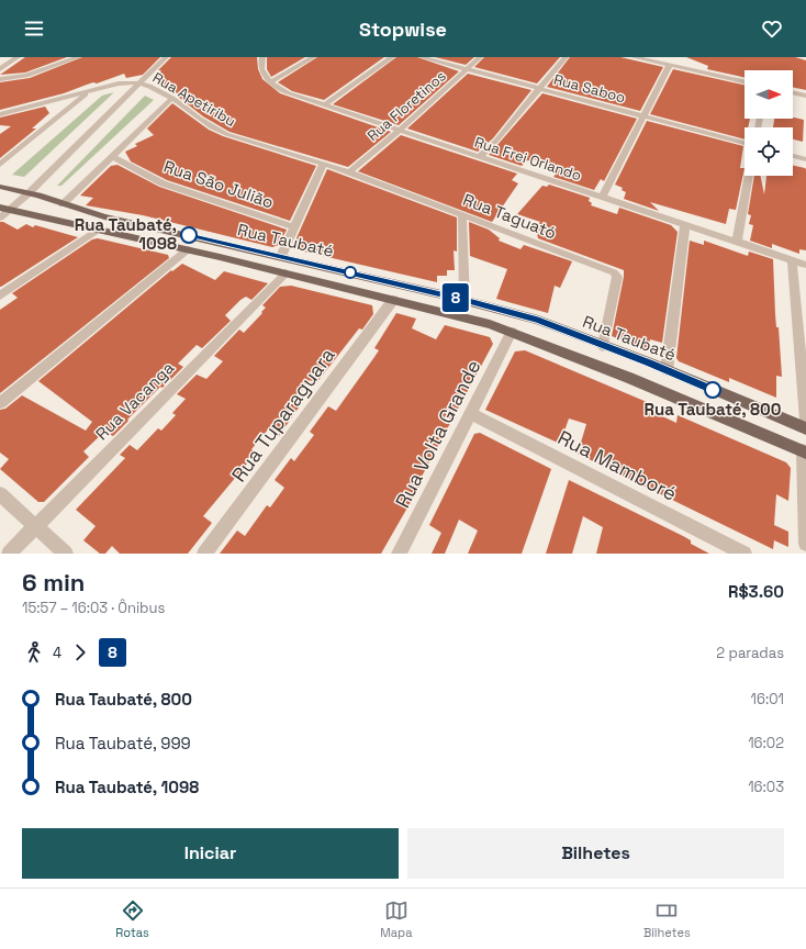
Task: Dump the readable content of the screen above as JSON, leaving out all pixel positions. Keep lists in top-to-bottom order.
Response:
{
  "streets": {
    "main road": ["Rua Taubaté"],
    "street": [
      "Rua Saboo",
      "Rua Apetiribu",
      "Rua Floretinos",
      "Rua Frei Orlando",
      "Rua São Julião",
      "Rua Taguató",
      "Rua Vacanga",
      "Rua Tuparaguara",
      "Rua Volta Grande",
      "Rua Mamboré"
    ]
  },
  "crossings": [
    ["Rua Saboo", "Rua Floretinos"],
    ["Rua Apetiribu", "Rua Taguató"],
    ["Rua Floretinos", "Rua Frei Orlando"],
    ["Rua Floretinos", "Rua Taguató"],
    ["Rua Taguató", "Rua Taubaté"],
    ["Rua Taubaté", "Rua Vacanga"],
    ["Rua Taubaté", "Rua Tuparaguara"],
    ["Rua Taubaté", "Rua Volta Grande"],
    ["Rua Volta Grande", "Rua Mamboré"]
  ],
  "places": ["Rua Taubaté, 1098", "Rua Taubaté, 800"],
  "lines": ["bus line 8"],
  "north": "right",
  "page": {
    "header": "Stopwise",
    "on_map": "8",
    "heading": ["6 min", "15:57 – 16:03 · Ônibus", "R$3.60"],
    "legs": ["4", "8", "2 paradas"],
    "list": [
      {
        "name": "Rua Taubaté, 800",
        "value": "16:01"
      },
      {
        "name": "Rua Taubaté, 999",
        "value": "16:02"
      },
      {
        "name": "Rua Taubaté, 1098",
        "value": "16:03"
      }
    ],
    "buttons": ["Iniciar", "Bilhetes"],
    "tabs": ["Rotas", "Mapa", "Bilhetes"]
  }
}
